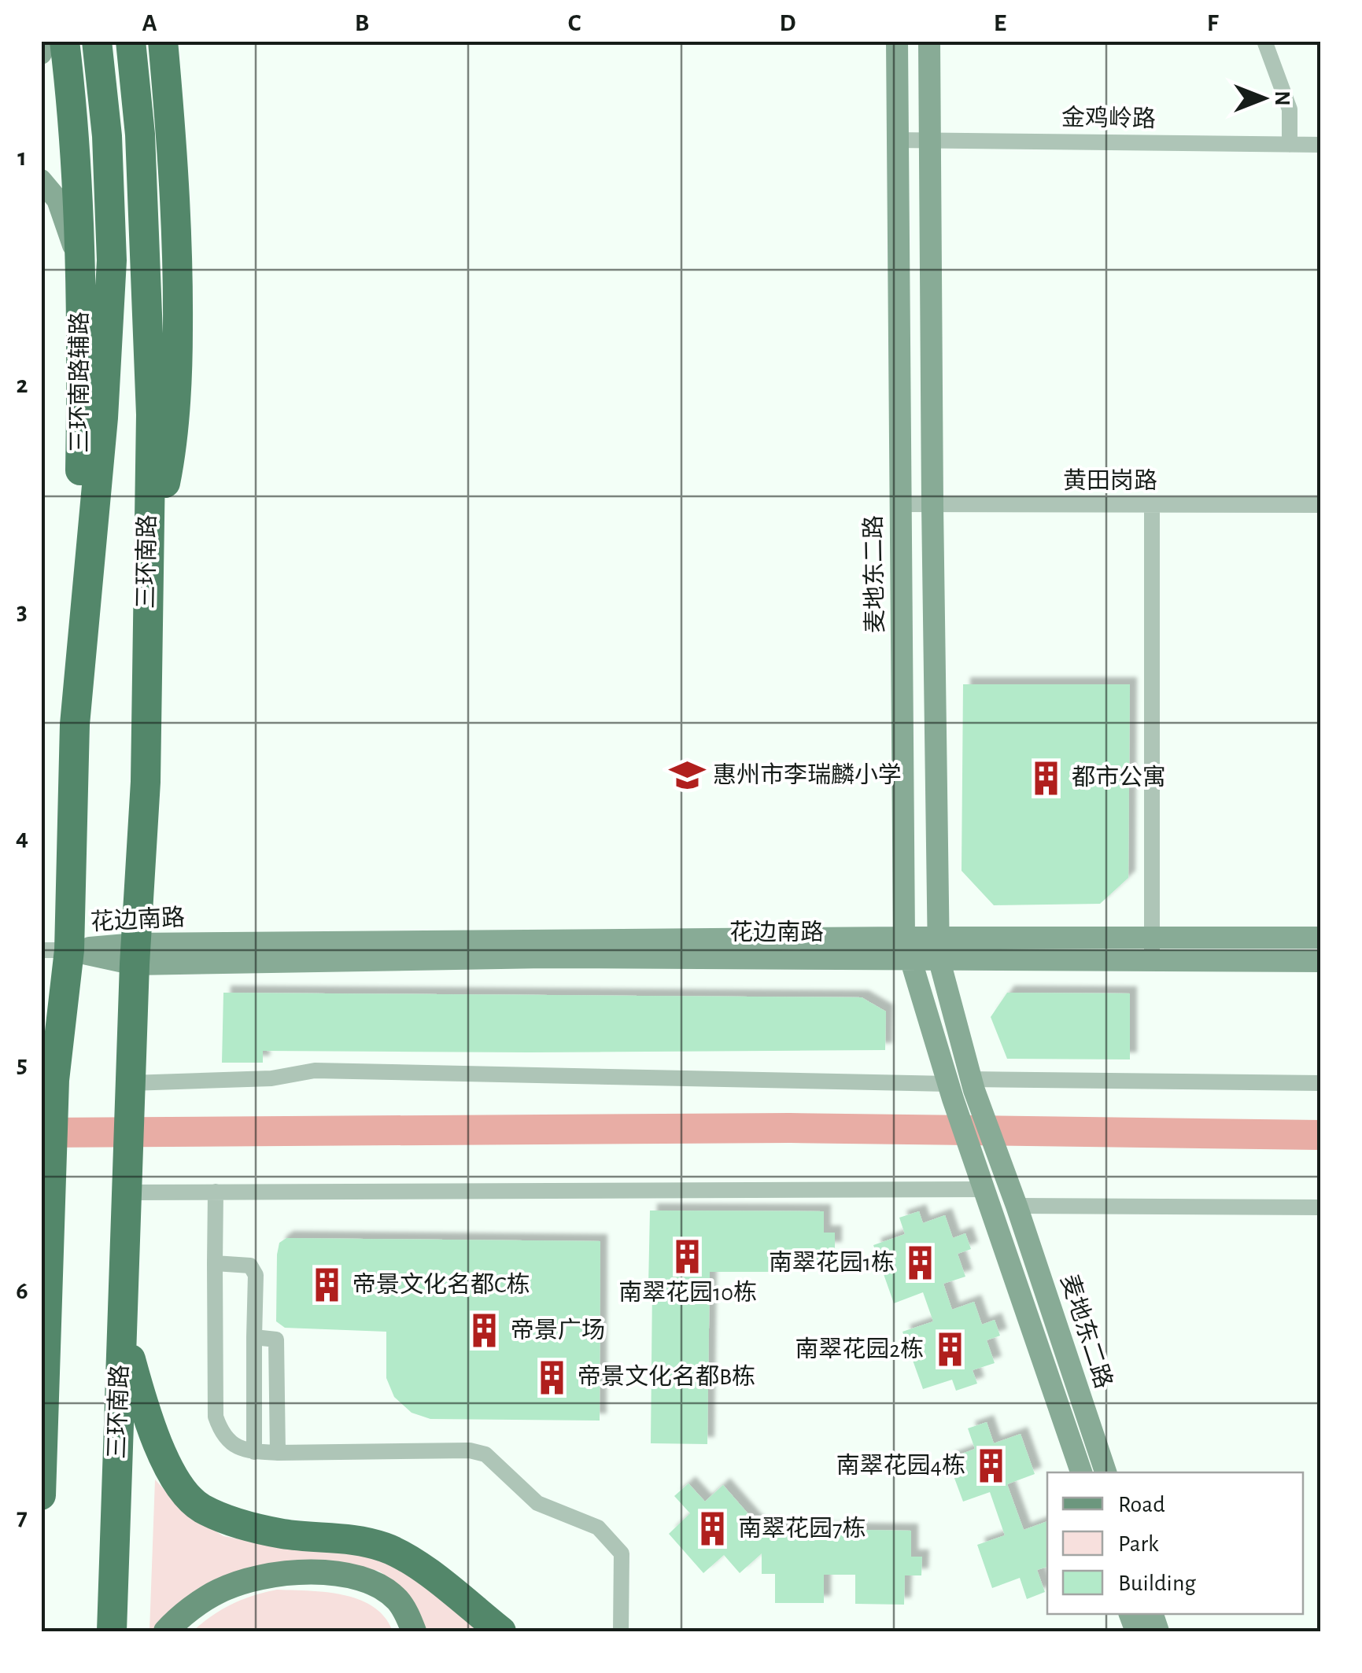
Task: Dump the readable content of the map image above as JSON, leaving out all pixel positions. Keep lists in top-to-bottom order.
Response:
{
  "streets": {
    "highway": ["三环南路辅路", "三环南路"],
    "street": [
      "金鸡岭路",
      "黄田岗路",
      "麦地东二路",
      "花边南路"
    ]
  },
  "crossings": [
    ["金鸡岭路", "麦地东二路"],
    ["黄田岗路", "麦地东二路"],
    ["三环南路", "花边南路"],
    ["麦地东二路", "花边南路"]
  ],
  "places": {
    "school or university": ["惠州市李瑞麟小学"],
    "building": [
      "都市公寓",
      "南翠花园10栋",
      "南翠花园1栋",
      "帝景文化名都C栋",
      "帝景广场",
      "南翠花园2栋",
      "帝景文化名都B栋",
      "南翠花园4栋",
      "南翠花园7栋"
    ]
  },
  "legend": ["Road", "Park", "Building"],
  "north": "right",
  "grid": {
    "columns": [
      "A",
      "B",
      "C",
      "D",
      "E",
      "F"
    ],
    "rows": [
      "1",
      "2",
      "3",
      "4",
      "5",
      "6",
      "7"
    ]
  }
}
